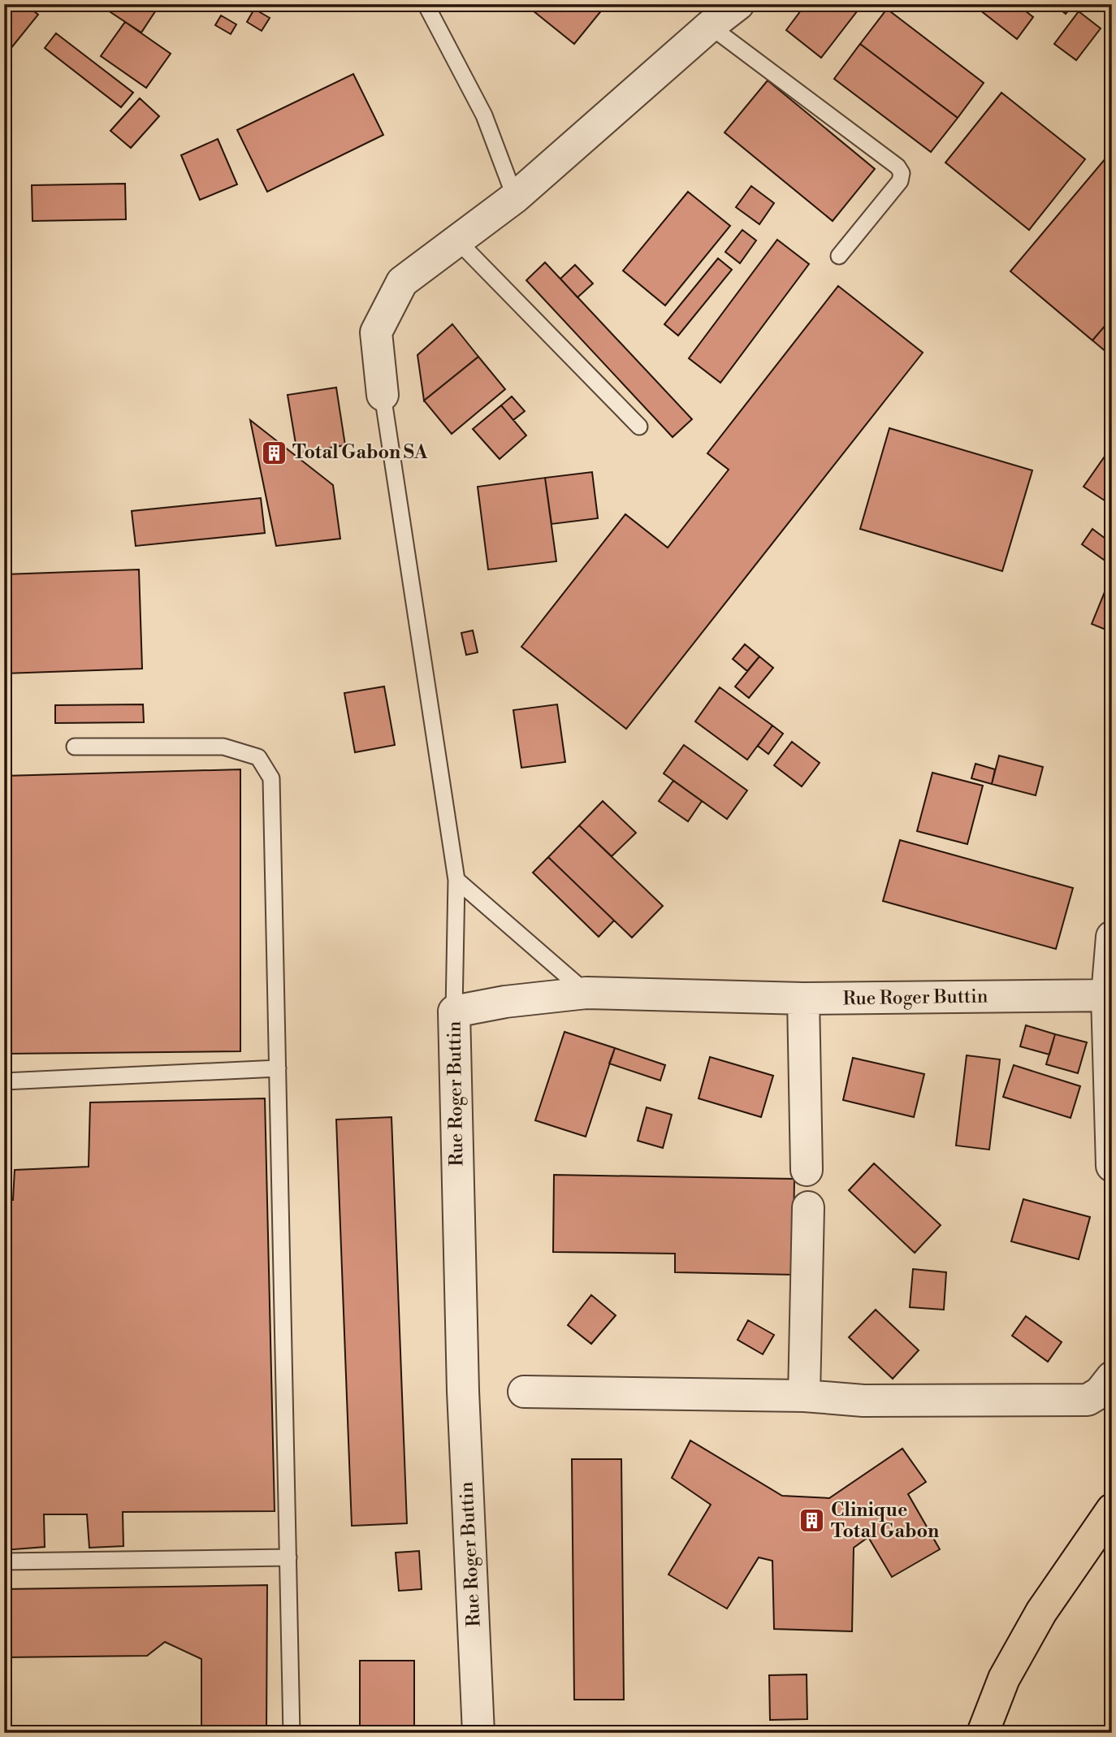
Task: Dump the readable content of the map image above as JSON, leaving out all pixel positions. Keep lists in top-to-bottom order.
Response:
{
  "streets": {
    "street": ["Rue Roger Buttin"]
  },
  "places": {
    "building": ["Total Gabon SA", "Clinique Total Gabon"]
  }
}
